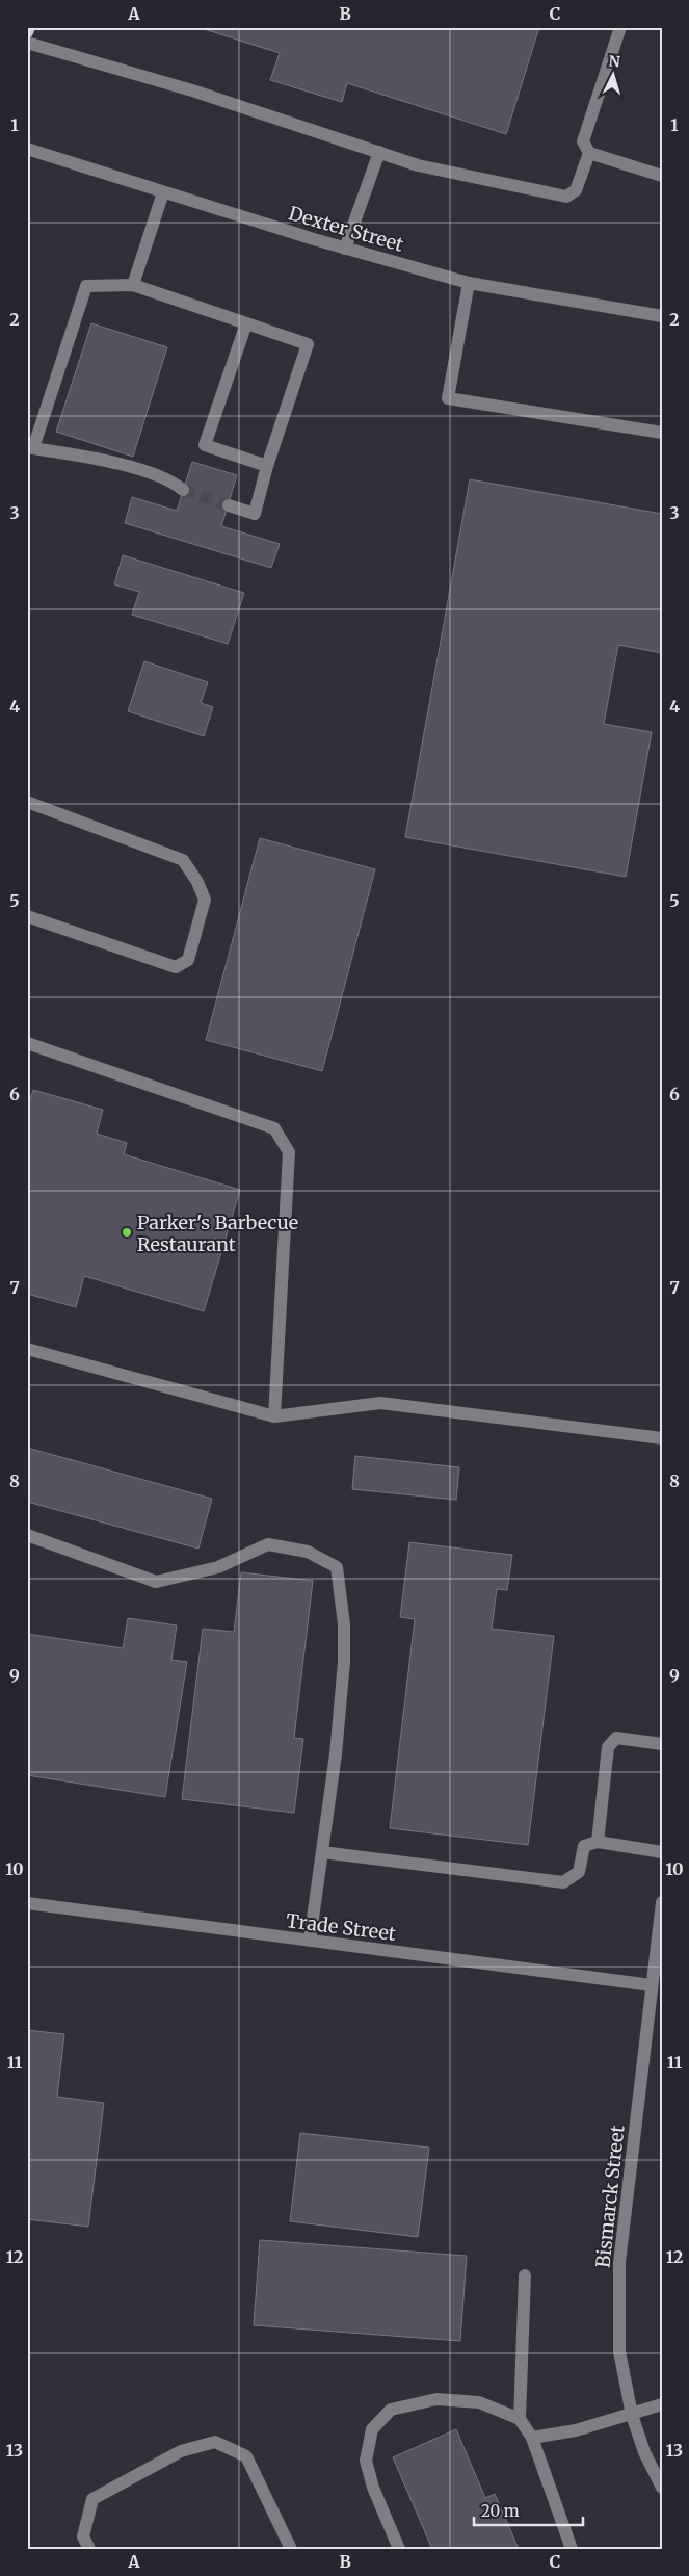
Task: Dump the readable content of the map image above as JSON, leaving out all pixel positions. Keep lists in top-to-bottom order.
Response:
{
  "streets": {
    "street": ["Dexter Street", "Trade Street", "Bismarck Street"]
  },
  "crossings": [
    ["Trade Street", "Bismarck Street"]
  ],
  "places": ["Parker's Barbecue Restaurant"],
  "scale_bar": "20 m",
  "north": "top",
  "grid": {
    "columns": ["A", "B", "C"],
    "rows": [
      "1",
      "2",
      "3",
      "4",
      "5",
      "6",
      "7",
      "8",
      "9",
      "10",
      "11",
      "12",
      "13"
    ]
  }
}
